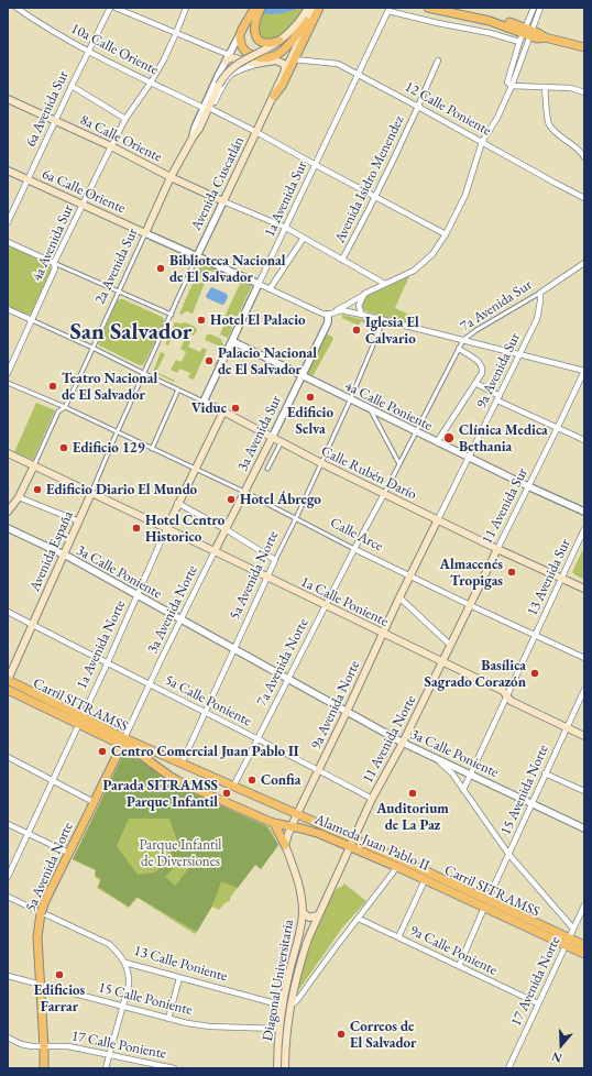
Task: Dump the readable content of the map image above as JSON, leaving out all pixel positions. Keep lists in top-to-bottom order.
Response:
{
  "streets": {
    "main road": [
      "8a Calle Oriente",
      "Avenida Cuscatlán",
      "6a Calle Oriente",
      "2a Avenida Sur",
      "9a Avenida Sur",
      "3a Avenida Sur",
      "Calle Rubén Darío",
      "11 Avenida Sur",
      "Avenida España",
      "5a Avenida Norte",
      "1a Calle Poniente",
      "3a Avenida Norte",
      "1a Avenida Norte",
      "Carril SITRAMSS",
      "9a Avenida Norte",
      "11 Avenida Norte",
      "Alameda Juan Pablo II",
      "Diagonal Universitaria"
    ],
    "street": [
      "10a Calle Oriente",
      "6a Avenida Sur",
      "12 Calle Poniente",
      "Avenida Isidro Menendez",
      "1a Avenida Sur",
      "4a Avenida Sur",
      "7a Avenida Sur",
      "4a Calle Poniente",
      "Calle Arce",
      "3a Calle Poniente",
      "13 Avenida Sur",
      "7a Avenida Norte",
      "5a Calle Poniente",
      "15 Avenida Norte",
      "9a Calle Poniente",
      "13 Calle Poniente",
      "17 Avenida Norte",
      "15 Calle Poniente",
      "17 Calle Poniente"
    ]
  },
  "crossings": [
    ["10a Calle Oriente", "6a Avenida Sur"],
    ["10a Calle Oriente", "Avenida Isidro Menendez"],
    ["10a Calle Oriente", "Avenida Cuscatlán"],
    ["10a Calle Oriente", "1a Avenida Sur"],
    ["10a Calle Oriente", "4a Avenida Sur"],
    ["10a Calle Oriente", "2a Avenida Sur"],
    ["6a Avenida Sur", "8a Calle Oriente"],
    ["6a Avenida Sur", "6a Calle Oriente"],
    ["12 Calle Poniente", "Avenida Isidro Menendez"],
    ["12 Calle Poniente", "1a Avenida Sur"],
    ["8a Calle Oriente", "Avenida Cuscatlán"],
    ["8a Calle Oriente", "4a Avenida Sur"],
    ["8a Calle Oriente", "2a Avenida Sur"],
    ["Avenida Cuscatlán", "6a Calle Oriente"],
    ["Avenida Cuscatlán", "2a Avenida Sur"],
    ["Avenida Cuscatlán", "Calle Rubén Darío"],
    ["Avenida Cuscatlán", "Calle Arce"],
    ["Avenida Cuscatlán", "Avenida España"],
    ["6a Calle Oriente", "1a Avenida Sur"],
    ["6a Calle Oriente", "4a Avenida Sur"],
    ["6a Calle Oriente", "2a Avenida Sur"],
    ["1a Avenida Sur", "4a Calle Poniente"],
    ["1a Avenida Sur", "Calle Rubén Darío"],
    ["4a Avenida Sur", "Calle Rubén Darío"],
    ["2a Avenida Sur", "Calle Rubén Darío"],
    ["2a Avenida Sur", "Calle Arce"],
    ["2a Avenida Sur", "1a Calle Poniente"],
    ["7a Avenida Sur", "9a Avenida Sur"],
    ["7a Avenida Sur", "4a Calle Poniente"],
    ["7a Avenida Sur", "Calle Rubén Darío"],
    ["7a Avenida Sur", "Calle Arce"],
    ["7a Avenida Sur", "7a Avenida Norte"],
    ["9a Avenida Sur", "4a Calle Poniente"],
    ["9a Avenida Sur", "Calle Rubén Darío"],
    ["9a Avenida Sur", "Calle Arce"],
    ["9a Avenida Sur", "9a Avenida Norte"],
    ["4a Calle Poniente", "3a Avenida Sur"],
    ["4a Calle Poniente", "11 Avenida Sur"],
    ["4a Calle Poniente", "5a Avenida Norte"],
    ["3a Avenida Sur", "Calle Rubén Darío"],
    ["3a Avenida Sur", "Calle Arce"],
    ["3a Avenida Sur", "3a Avenida Norte"],
    ["Calle Rubén Darío", "11 Avenida Sur"],
    ["Calle Rubén Darío", "5a Avenida Norte"],
    ["Calle Rubén Darío", "13 Avenida Sur"],
    ["11 Avenida Sur", "Calle Arce"],
    ["11 Avenida Sur", "11 Avenida Norte"],
    ["Calle Arce", "Avenida España"],
    ["Calle Arce", "5a Avenida Norte"],
    ["Calle Arce", "13 Avenida Sur"],
    ["Calle Arce", "3a Avenida Norte"],
    ["Calle Arce", "1a Avenida Norte"],
    ["Calle Arce", "7a Avenida Norte"],
    ["Calle Arce", "9a Avenida Norte"],
    ["Calle Arce", "11 Avenida Norte"],
    ["Avenida España", "3a Calle Poniente"],
    ["Avenida España", "1a Calle Poniente"],
    ["Avenida España", "5a Calle Poniente"],
    ["Avenida España", "Alameda Juan Pablo II"],
    ["3a Calle Poniente", "5a Avenida Norte"],
    ["3a Calle Poniente", "13 Avenida Sur"],
    ["3a Calle Poniente", "3a Avenida Norte"],
    ["3a Calle Poniente", "1a Avenida Norte"],
    ["3a Calle Poniente", "7a Avenida Norte"],
    ["3a Calle Poniente", "9a Avenida Norte"],
    ["3a Calle Poniente", "11 Avenida Norte"],
    ["3a Calle Poniente", "15 Avenida Norte"],
    ["5a Avenida Norte", "1a Calle Poniente"],
    ["5a Avenida Norte", "3a Avenida Norte"],
    ["5a Avenida Norte", "5a Calle Poniente"],
    ["5a Avenida Norte", "Carril SITRAMSS"],
    ["5a Avenida Norte", "Alameda Juan Pablo II"],
    ["5a Avenida Norte", "15 Calle Poniente"],
    ["5a Avenida Norte", "17 Calle Poniente"],
    ["13 Avenida Sur", "1a Calle Poniente"],
    ["1a Calle Poniente", "3a Avenida Norte"],
    ["1a Calle Poniente", "1a Avenida Norte"],
    ["1a Calle Poniente", "7a Avenida Norte"],
    ["1a Calle Poniente", "9a Avenida Norte"],
    ["1a Calle Poniente", "11 Avenida Norte"],
    ["1a Calle Poniente", "15 Avenida Norte"],
    ["3a Avenida Norte", "5a Calle Poniente"],
    ["3a Avenida Norte", "Carril SITRAMSS"],
    ["3a Avenida Norte", "Alameda Juan Pablo II"],
    ["1a Avenida Norte", "5a Calle Poniente"],
    ["1a Avenida Norte", "Carril SITRAMSS"],
    ["1a Avenida Norte", "Alameda Juan Pablo II"],
    ["7a Avenida Norte", "5a Calle Poniente"],
    ["7a Avenida Norte", "Alameda Juan Pablo II"],
    ["5a Calle Poniente", "9a Avenida Norte"],
    ["5a Calle Poniente", "11 Avenida Norte"],
    ["Carril SITRAMSS", "9a Avenida Norte"],
    ["Carril SITRAMSS", "11 Avenida Norte"],
    ["Carril SITRAMSS", "Alameda Juan Pablo II"],
    ["Carril SITRAMSS", "Diagonal Universitaria"],
    ["Carril SITRAMSS", "17 Avenida Norte"],
    ["9a Avenida Norte", "Alameda Juan Pablo II"],
    ["9a Avenida Norte", "Diagonal Universitaria"],
    ["11 Avenida Norte", "Alameda Juan Pablo II"],
    ["11 Avenida Norte", "Diagonal Universitaria"],
    ["15 Avenida Norte", "Alameda Juan Pablo II"],
    ["Alameda Juan Pablo II", "Diagonal Universitaria"],
    ["Alameda Juan Pablo II", "17 Avenida Norte"],
    ["9a Calle Poniente", "17 Avenida Norte"],
    ["13 Calle Poniente", "Diagonal Universitaria"],
    ["Diagonal Universitaria", "15 Calle Poniente"]
  ],
  "districts": ["San Salvador"],
  "parks": ["Parque Infantil de Diversiones"],
  "places": [
    "Biblioteca Nacional de El Salvador",
    "Hotel El Palacio",
    "Iglesia El Calvario",
    "Palacio Nacional de El Salvador",
    "Teatro Nacional de El Salvador",
    "Edificio Selva",
    "Viduc",
    "Clínica Medica Bethania",
    "Edificio 129",
    "Edificio Diario El Mundo",
    "Hotel Ábrego",
    "Hotel Centro Historico",
    "Almacenés Tropigas",
    "Basílica Sagrado Corazón",
    "Centro Comercial Juan Pablo II",
    "Confia",
    "Parada SITRAMSS Parque Infantil",
    "Auditorium de La Paz",
    "Edificios Farrar",
    "Correos de El Salvador"
  ],
  "north": "bottom"
}
